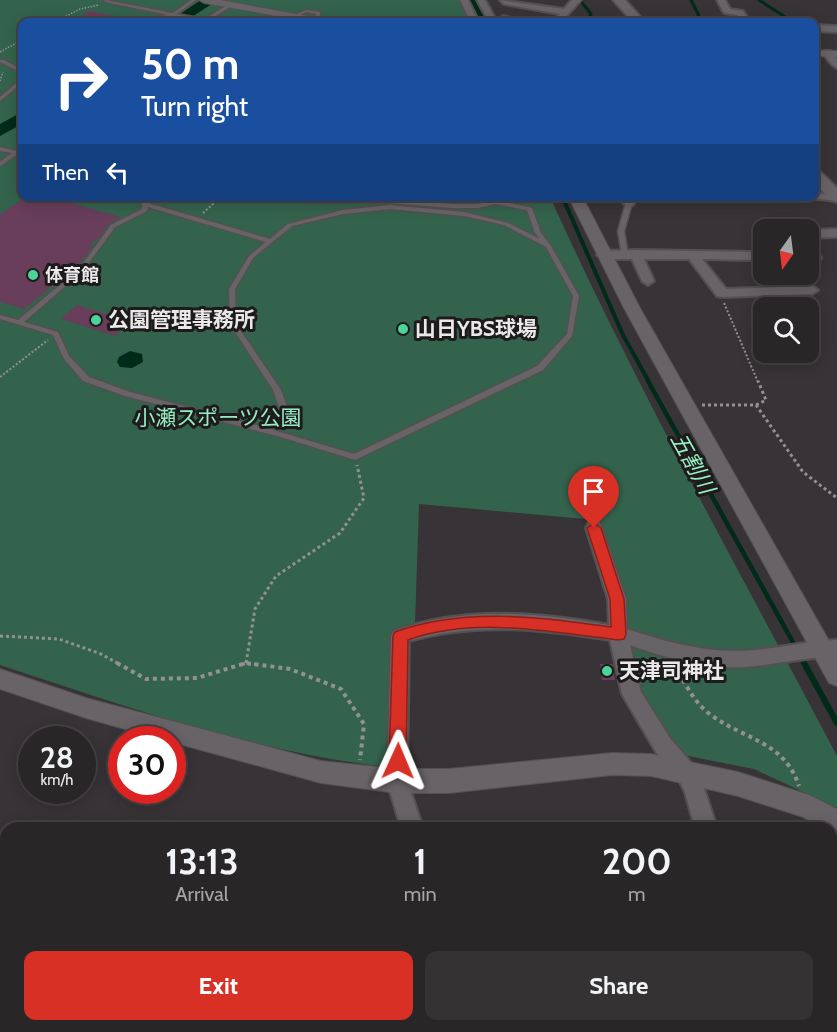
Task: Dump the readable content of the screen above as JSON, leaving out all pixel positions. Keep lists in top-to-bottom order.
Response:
{
  "water": ["五割川"],
  "parks": ["小瀬スポーツ公園"],
  "places": [
    "体育館",
    "公園管理事務所",
    "山日YBS球場",
    "天津司神社"
  ],
  "north": "bottom",
  "page": {
    "turn": ["50 m", "Turn right"],
    "then": "Then",
    "speed": "28 km/h",
    "limit": "30",
    "eta": [
      "13:13",
      "Arrival",
      "1",
      "min",
      "200",
      "m"
    ],
    "buttons": ["Exit", "Share"]
  }
}
